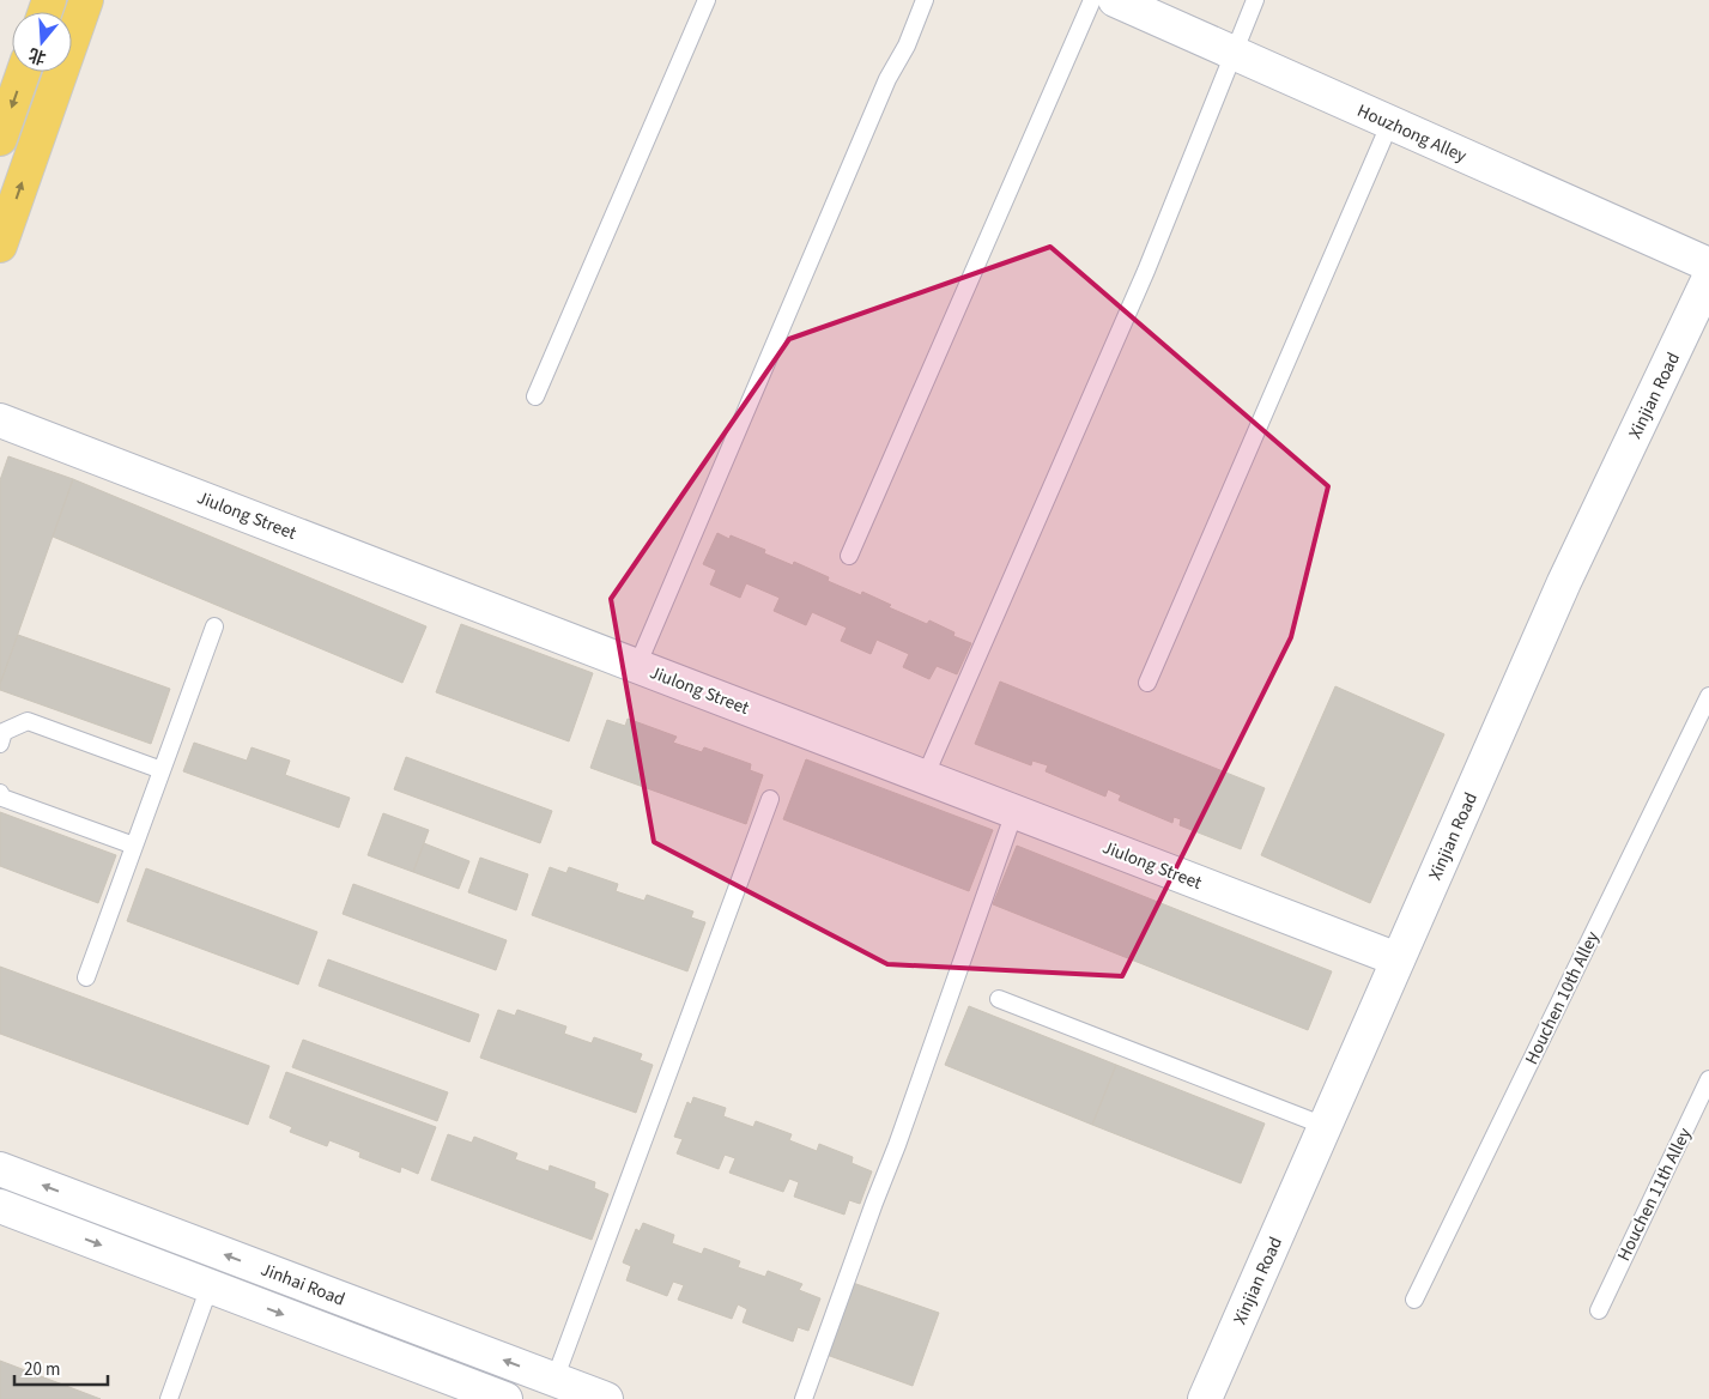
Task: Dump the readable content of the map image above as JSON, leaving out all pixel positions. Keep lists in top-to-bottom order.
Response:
{
  "streets": {
    "street": [
      "Houzhong Alley",
      "Xinjian Road",
      "Jiulong Street",
      "Jinhai Road"
    ],
    "lane": ["Houchen 10th Alley", "Houchen 11th Alley"]
  },
  "crossings": [
    ["Xinjian Road", "Jiulong Street"]
  ],
  "scale_bar": "20 m",
  "north": "bottom"
}
